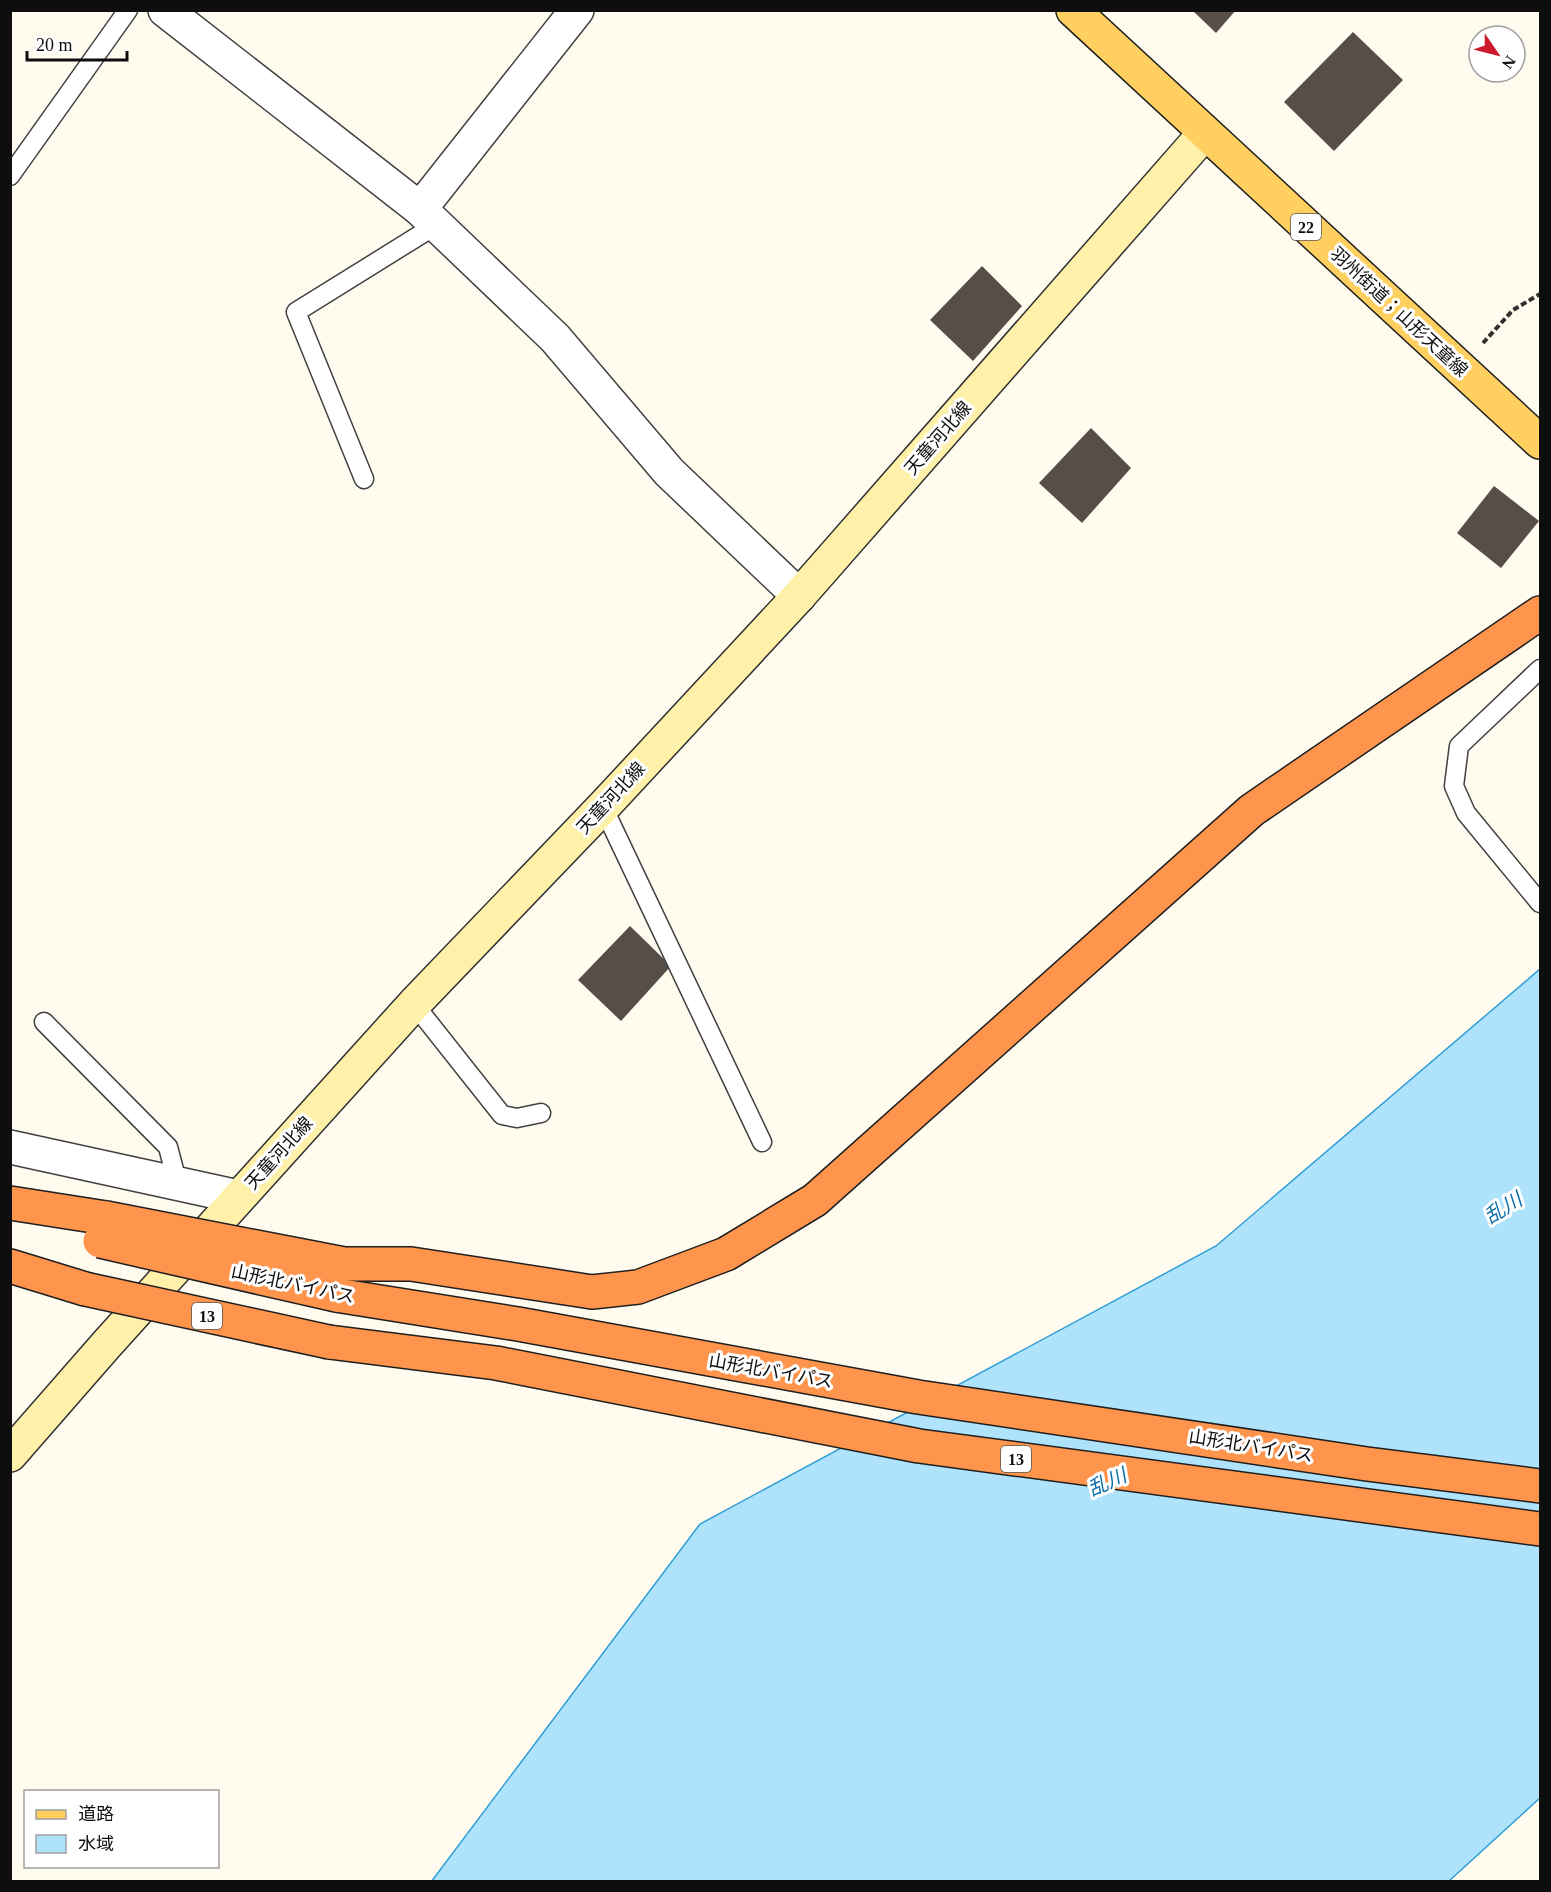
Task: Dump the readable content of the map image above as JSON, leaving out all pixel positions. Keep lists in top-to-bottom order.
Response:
{
  "streets": {
    "highway": ["山形北バイパス", "13"],
    "main road": ["22", "羽州街道；山形天童線", "天童河北線"]
  },
  "crossings": [
    ["羽州街道；山形天童線", "天童河北線"]
  ],
  "water": ["乱川"],
  "legend": ["道路", "水域"],
  "scale_bar": "20 m",
  "north": "bottom right"
}
